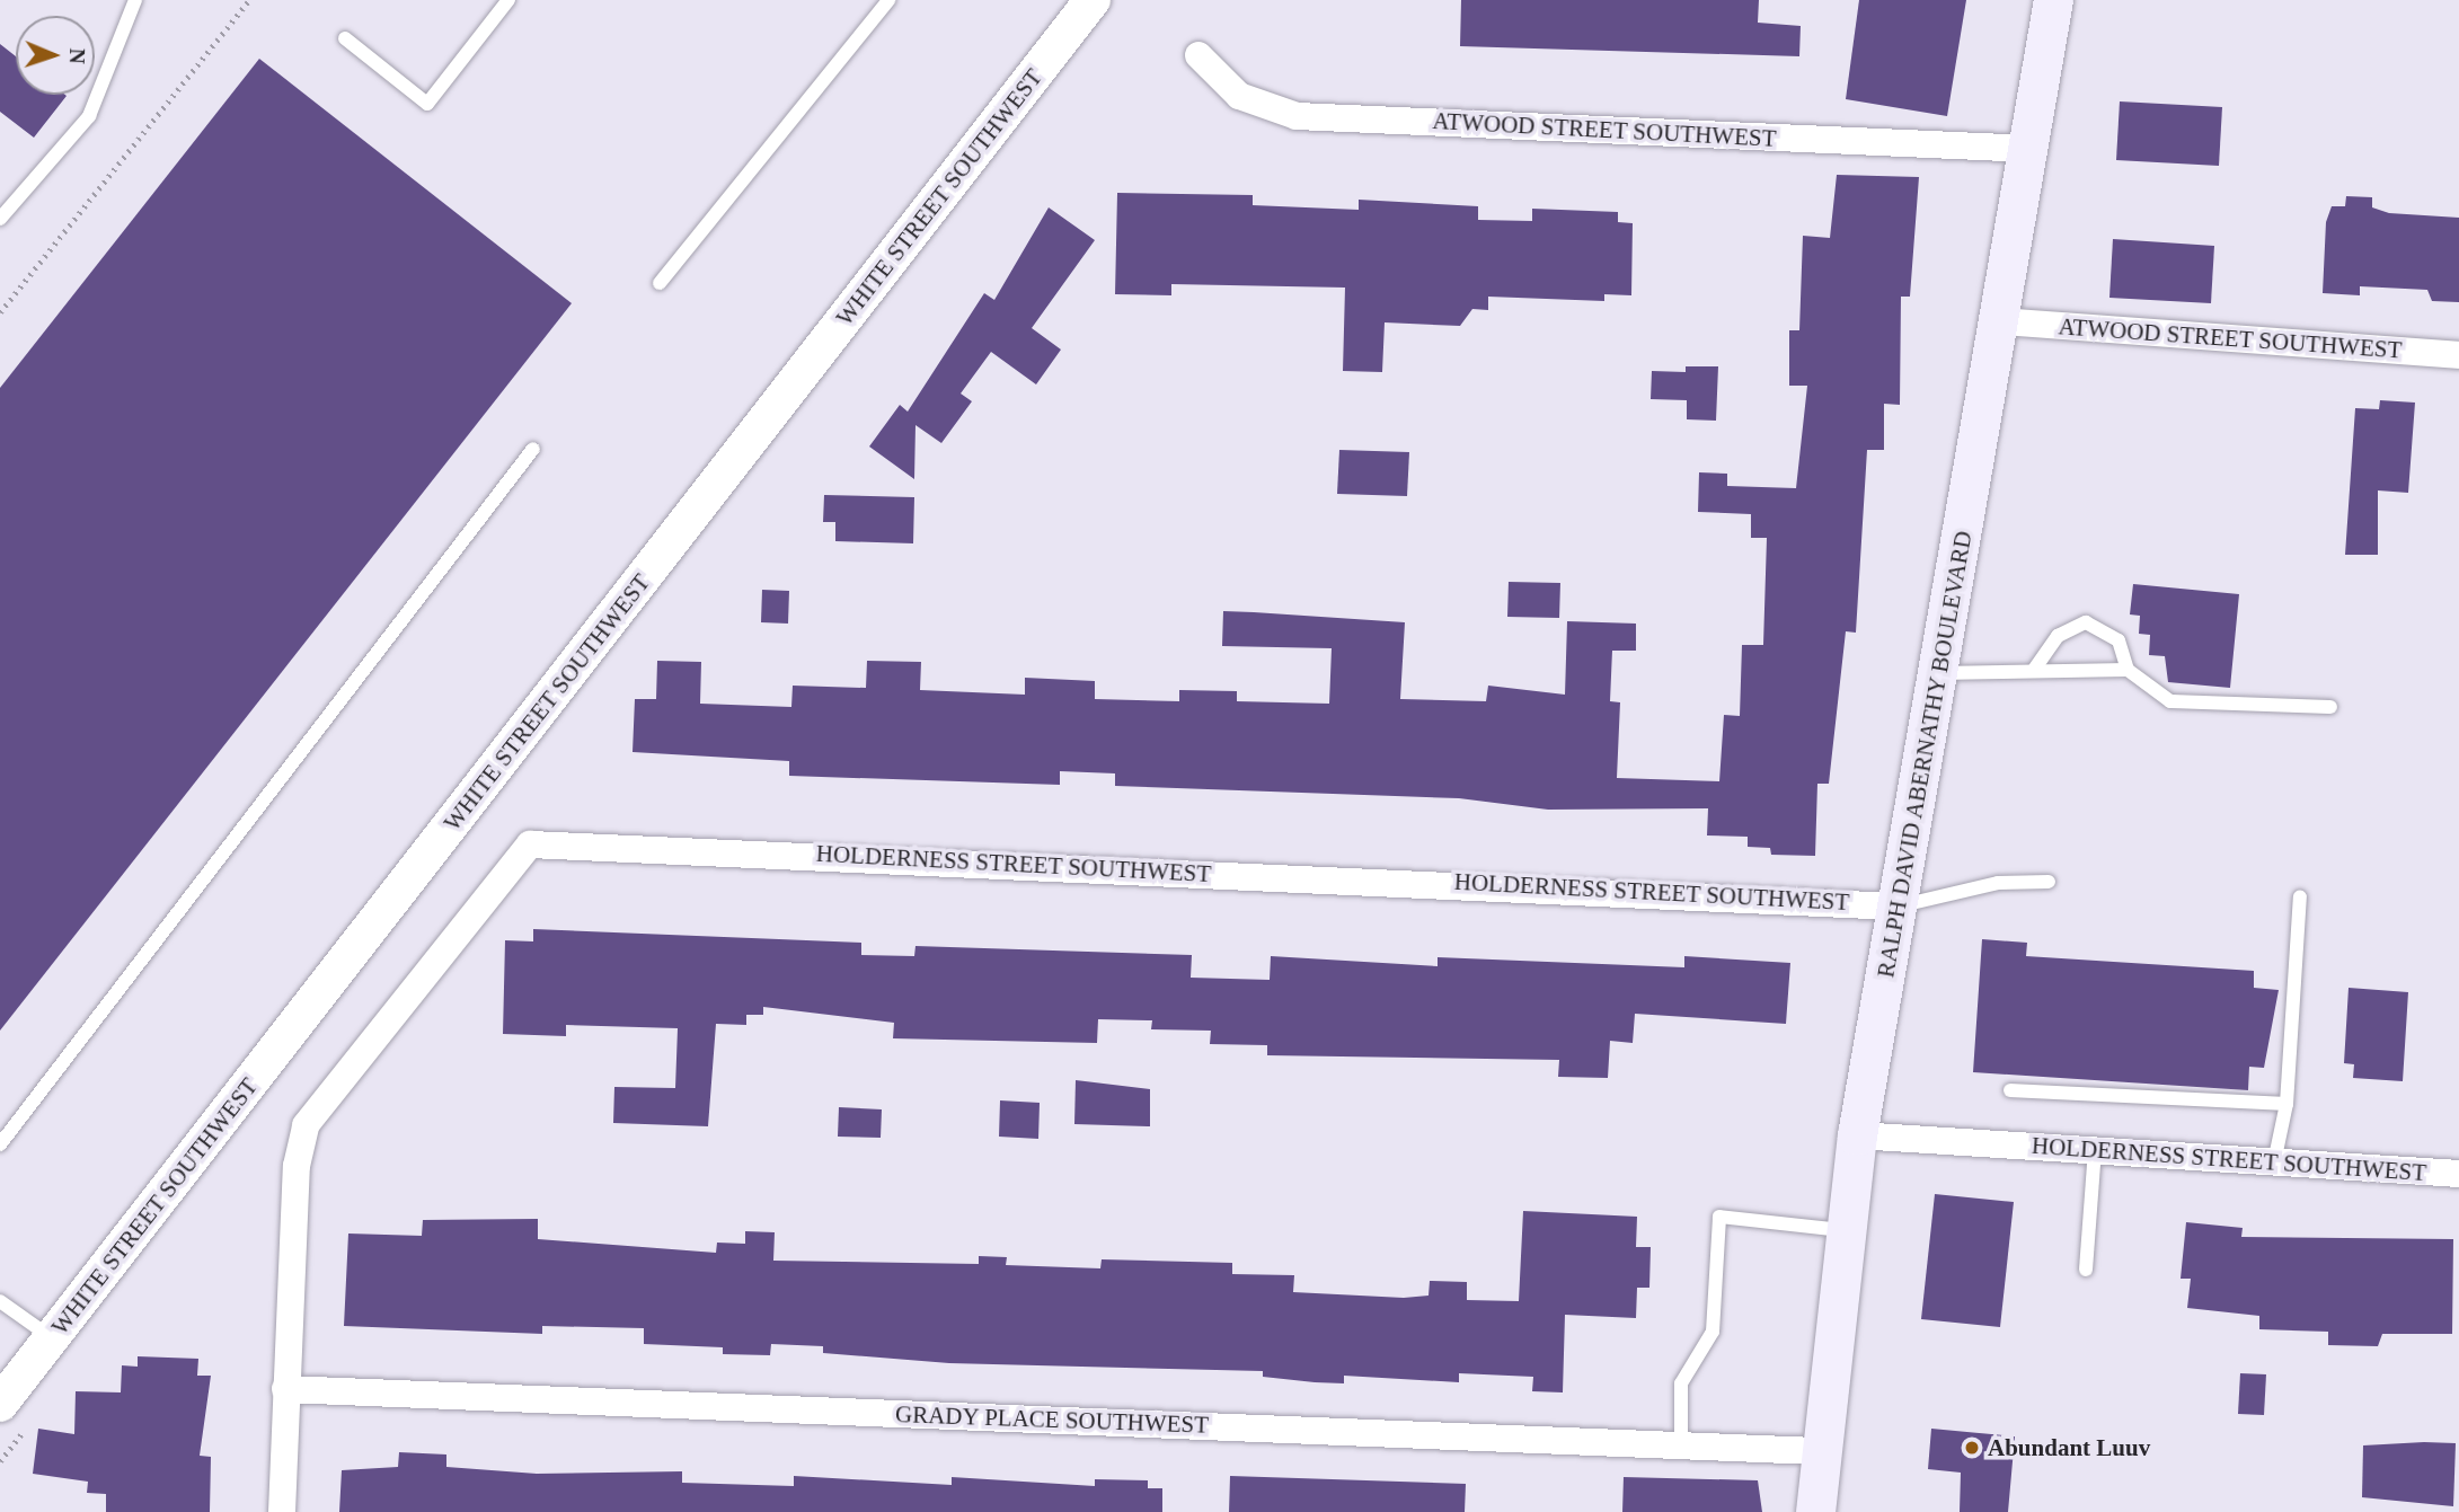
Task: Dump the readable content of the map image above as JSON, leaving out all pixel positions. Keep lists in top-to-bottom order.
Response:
{
  "streets": {
    "main road": ["RALPH DAVID ABERNATHY BOULEVARD"],
    "street": [
      "ATWOOD STREET SOUTHWEST",
      "WHITE STREET SOUTHWEST",
      "HOLDERNESS STREET SOUTHWEST",
      "GRADY PLACE SOUTHWEST"
    ]
  },
  "crossings": [
    ["ATWOOD STREET SOUTHWEST", "RALPH DAVID ABERNATHY BOULEVARD"],
    ["RALPH DAVID ABERNATHY BOULEVARD", "HOLDERNESS STREET SOUTHWEST"],
    ["RALPH DAVID ABERNATHY BOULEVARD", "GRADY PLACE SOUTHWEST"],
    ["HOLDERNESS STREET SOUTHWEST", "GRADY PLACE SOUTHWEST"]
  ],
  "places": ["Abundant Luuv"],
  "north": "right"
}
